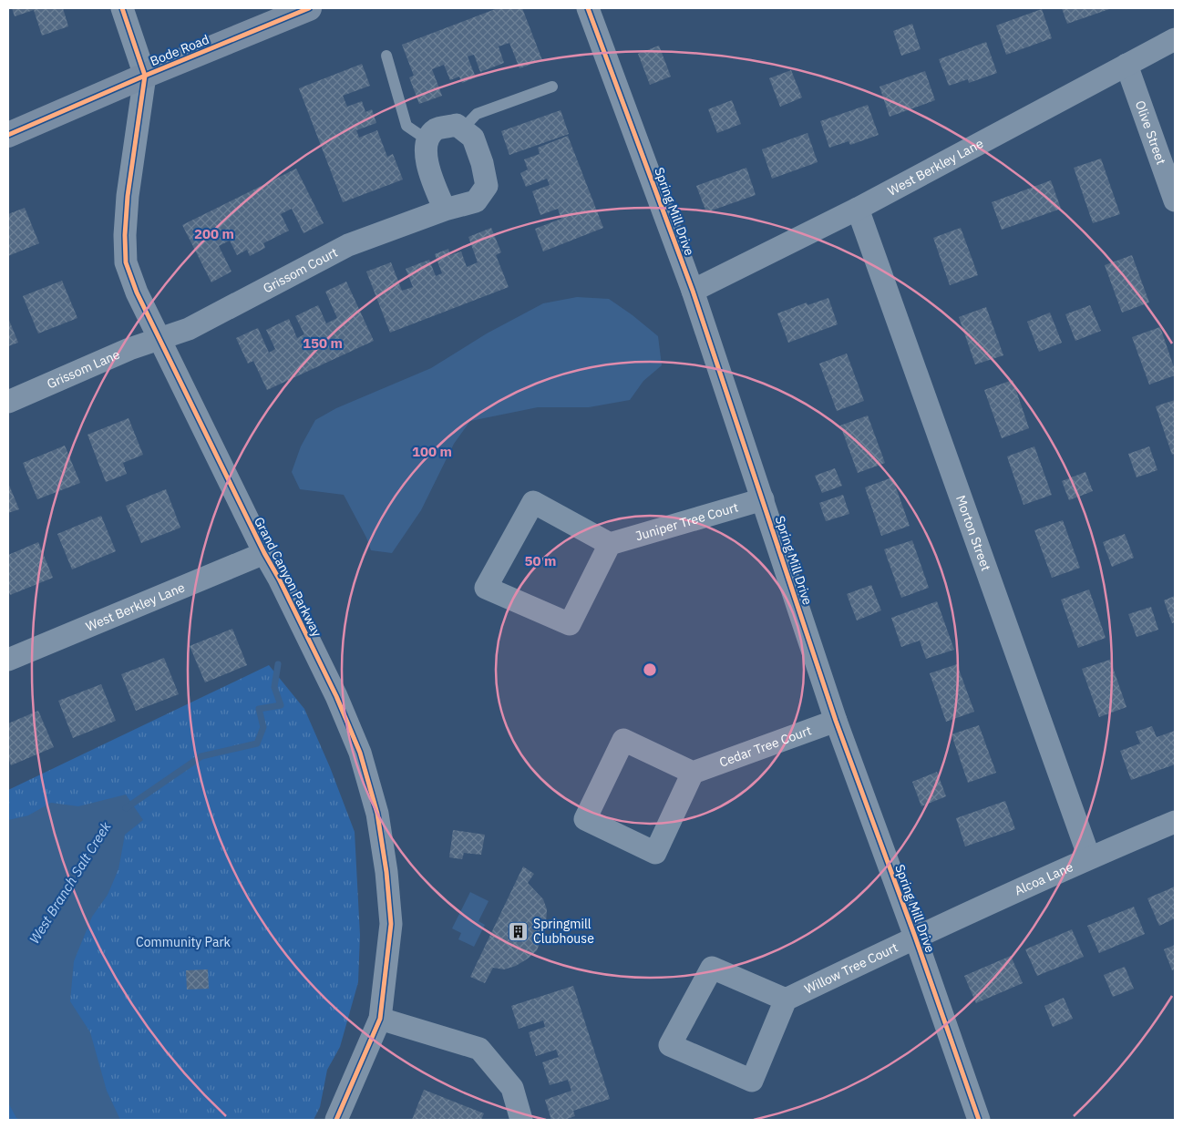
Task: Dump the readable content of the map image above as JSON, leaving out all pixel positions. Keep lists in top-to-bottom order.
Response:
{
  "streets": {
    "street": [
      "Bode Road",
      "Olive Street",
      "West Berkley Lane",
      "Spring Mill Drive",
      "Grissom Court",
      "Grissom Lane",
      "Juniper Tree Court",
      "Morton Street",
      "Grand Canyon Parkway",
      "Cedar Tree Court",
      "Alcoa Lane",
      "Willow Tree Court"
    ]
  },
  "crossings": [
    ["Bode Road", "Grand Canyon Parkway"],
    ["Olive Street", "West Berkley Lane"],
    ["West Berkley Lane", "Spring Mill Drive"],
    ["West Berkley Lane", "Morton Street"],
    ["West Berkley Lane", "Grand Canyon Parkway"],
    ["Spring Mill Drive", "Juniper Tree Court"],
    ["Spring Mill Drive", "Cedar Tree Court"],
    ["Spring Mill Drive", "Alcoa Lane"],
    ["Spring Mill Drive", "Willow Tree Court"],
    ["Grissom Court", "Grissom Lane"],
    ["Grissom Court", "Grand Canyon Parkway"],
    ["Grissom Lane", "Grand Canyon Parkway"],
    ["Morton Street", "Alcoa Lane"],
    ["Alcoa Lane", "Willow Tree Court"]
  ],
  "water": ["West Branch Salt Creek"],
  "parks": ["Community Park"],
  "places": {
    "building": ["Springmill Clubhouse"]
  },
  "rings": [
    "200 m",
    "150 m",
    "100 m",
    "50 m"
  ]
}
